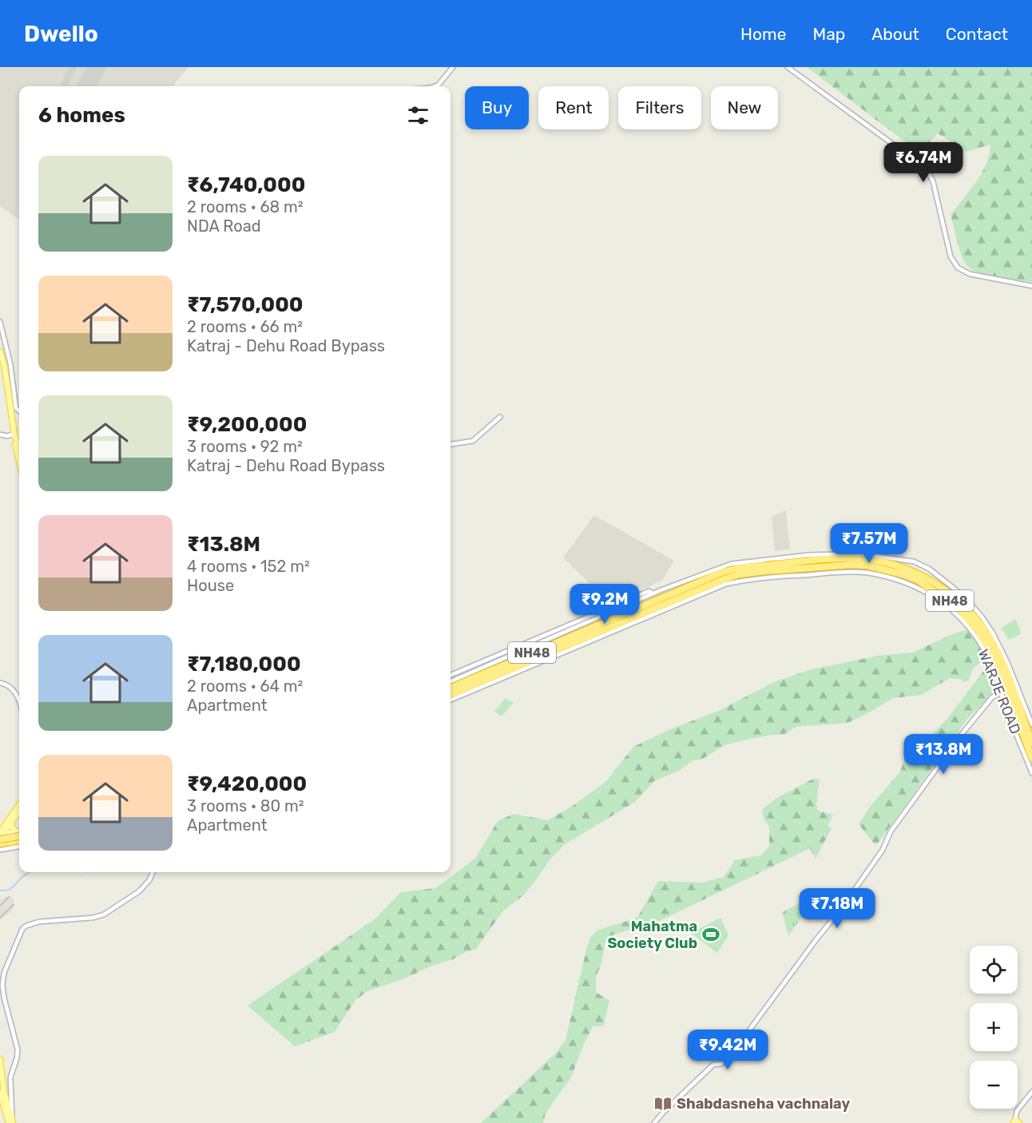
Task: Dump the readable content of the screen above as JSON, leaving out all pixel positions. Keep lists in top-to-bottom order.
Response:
{
  "streets": {
    "highway": ["NH48"],
    "street": ["WARJE ROAD"]
  },
  "crossings": [
    ["NH48", "WARJE ROAD"]
  ],
  "places": {
    "sports": ["Mahatma Society Club"],
    "library": ["Shabdasneha vachnalay"]
  },
  "page": {
    "header": "Dwello",
    "nav": [
      "Home",
      "Map",
      "About",
      "Contact"
    ],
    "chip": [
      "Buy",
      "Rent",
      "Filters",
      "New"
    ],
    "heading": "6 homes",
    "price": [
      "₹6.74M",
      "₹7.57M",
      "₹9.2M",
      "₹13.8M",
      "₹7.18M",
      "₹9.42M"
    ],
    "list": [
      {
        "name": "₹6,740,000",
        "note": "2 rooms · 68 m² · NDA Road"
      },
      {
        "name": "₹7,570,000",
        "note": "2 rooms · 66 m² · Katraj - Dehu Road Bypass"
      },
      {
        "name": "₹9,200,000",
        "note": "3 rooms · 92 m² · Katraj - Dehu Road Bypass"
      },
      {
        "name": "₹13.8M",
        "note": "4 rooms · 152 m² · House"
      },
      {
        "name": "₹7,180,000",
        "note": "2 rooms · 64 m² · Apartment"
      },
      {
        "name": "₹9,420,000",
        "note": "3 rooms · 80 m² · Apartment"
      }
    ],
    "map_buttons": ["+", "−"]
  }
}
